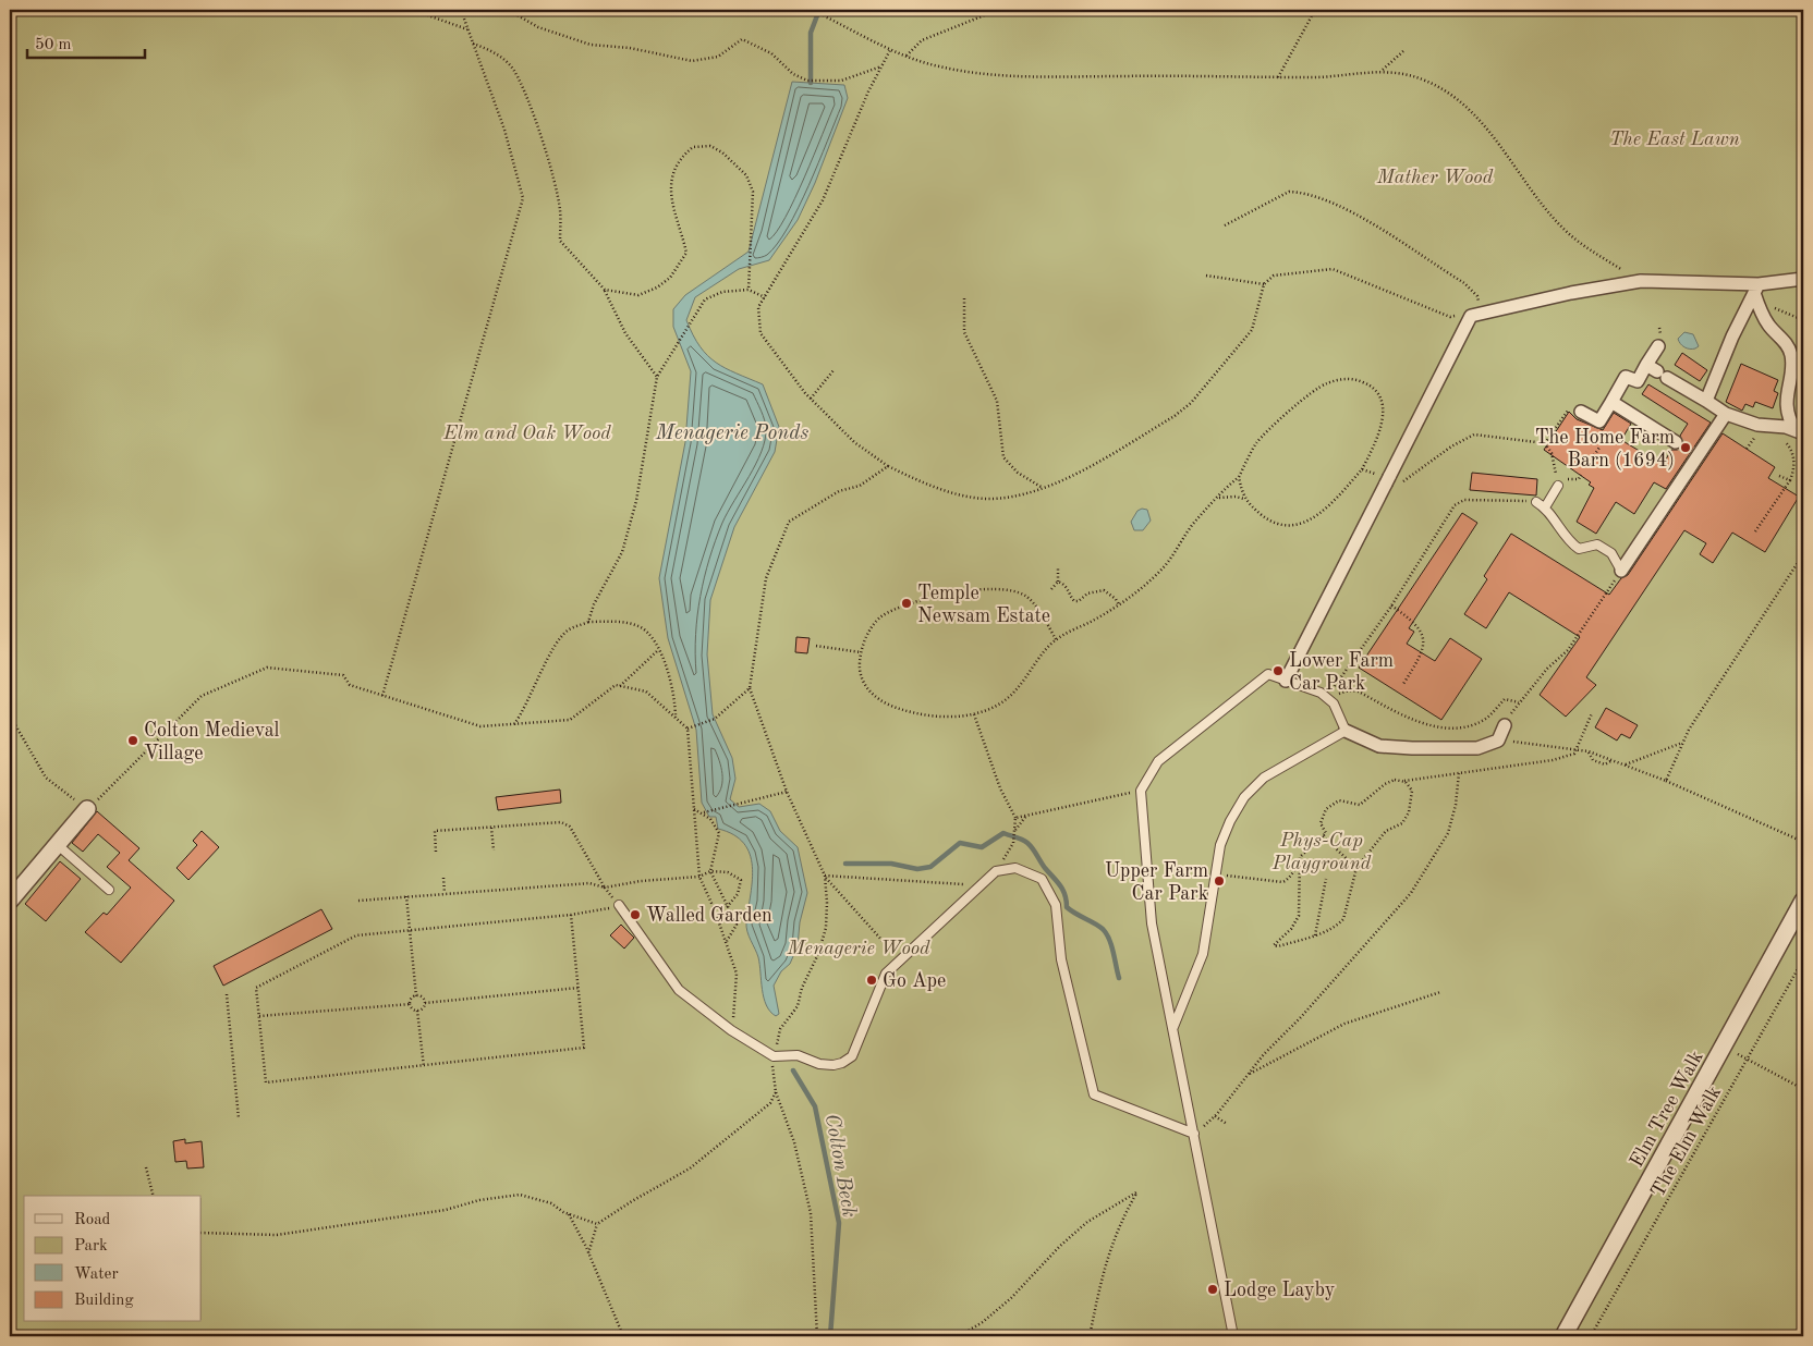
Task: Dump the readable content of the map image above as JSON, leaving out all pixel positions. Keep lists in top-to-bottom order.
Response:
{
  "streets": {
    "street": ["Elm Tree Walk"],
    "path": ["The Elm Walk"]
  },
  "water": ["Menagerie Ponds", "Colton Beck"],
  "parks": [
    "The East Lawn",
    "Mather Wood",
    "Elm and Oak Wood",
    "Phys-Cap Playground",
    "Menagerie Wood"
  ],
  "places": [
    "The Home Farm Barn (1694)",
    "Temple Newsam Estate",
    "Lower Farm Car Park",
    "Colton Medieval Village",
    "Upper Farm Car Park",
    "Walled Garden",
    "Go Ape",
    "Lodge Layby"
  ],
  "legend": [
    "Road",
    "Park",
    "Water",
    "Building"
  ],
  "scale_bar": "50 m"
}
